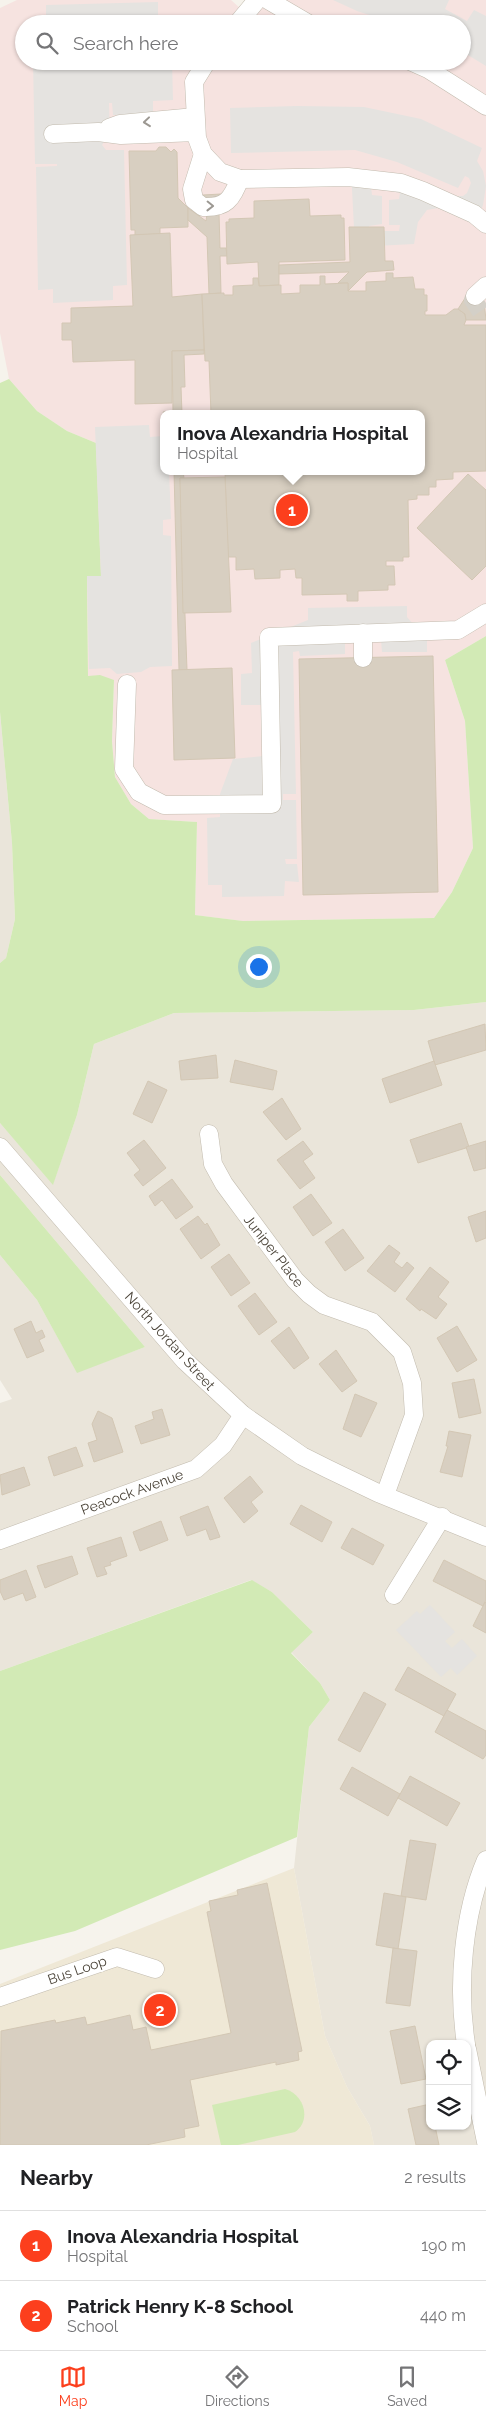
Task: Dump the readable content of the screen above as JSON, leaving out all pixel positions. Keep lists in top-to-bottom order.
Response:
{
  "streets": {
    "street": [
      "Juniper Place",
      "North Jordan Street",
      "Peacock Avenue",
      "Bus Loop"
    ]
  },
  "crossings": [
    ["Juniper Place", "North Jordan Street"],
    ["North Jordan Street", "Peacock Avenue"]
  ],
  "page": {
    "search": "Search here",
    "popup": ["Inova Alexandria Hospital", "Hospital"],
    "pins": ["1", "2"],
    "heading": ["Nearby", "2 results"],
    "list": [
      {
        "mark": "1",
        "name": "Inova Alexandria Hospital",
        "note": "Hospital",
        "value": "190 m"
      },
      {
        "mark": "2",
        "name": "Patrick Henry K-8 School",
        "note": "School",
        "value": "440 m"
      }
    ],
    "nav": ["Map", "Directions", "Saved"]
  }
}
